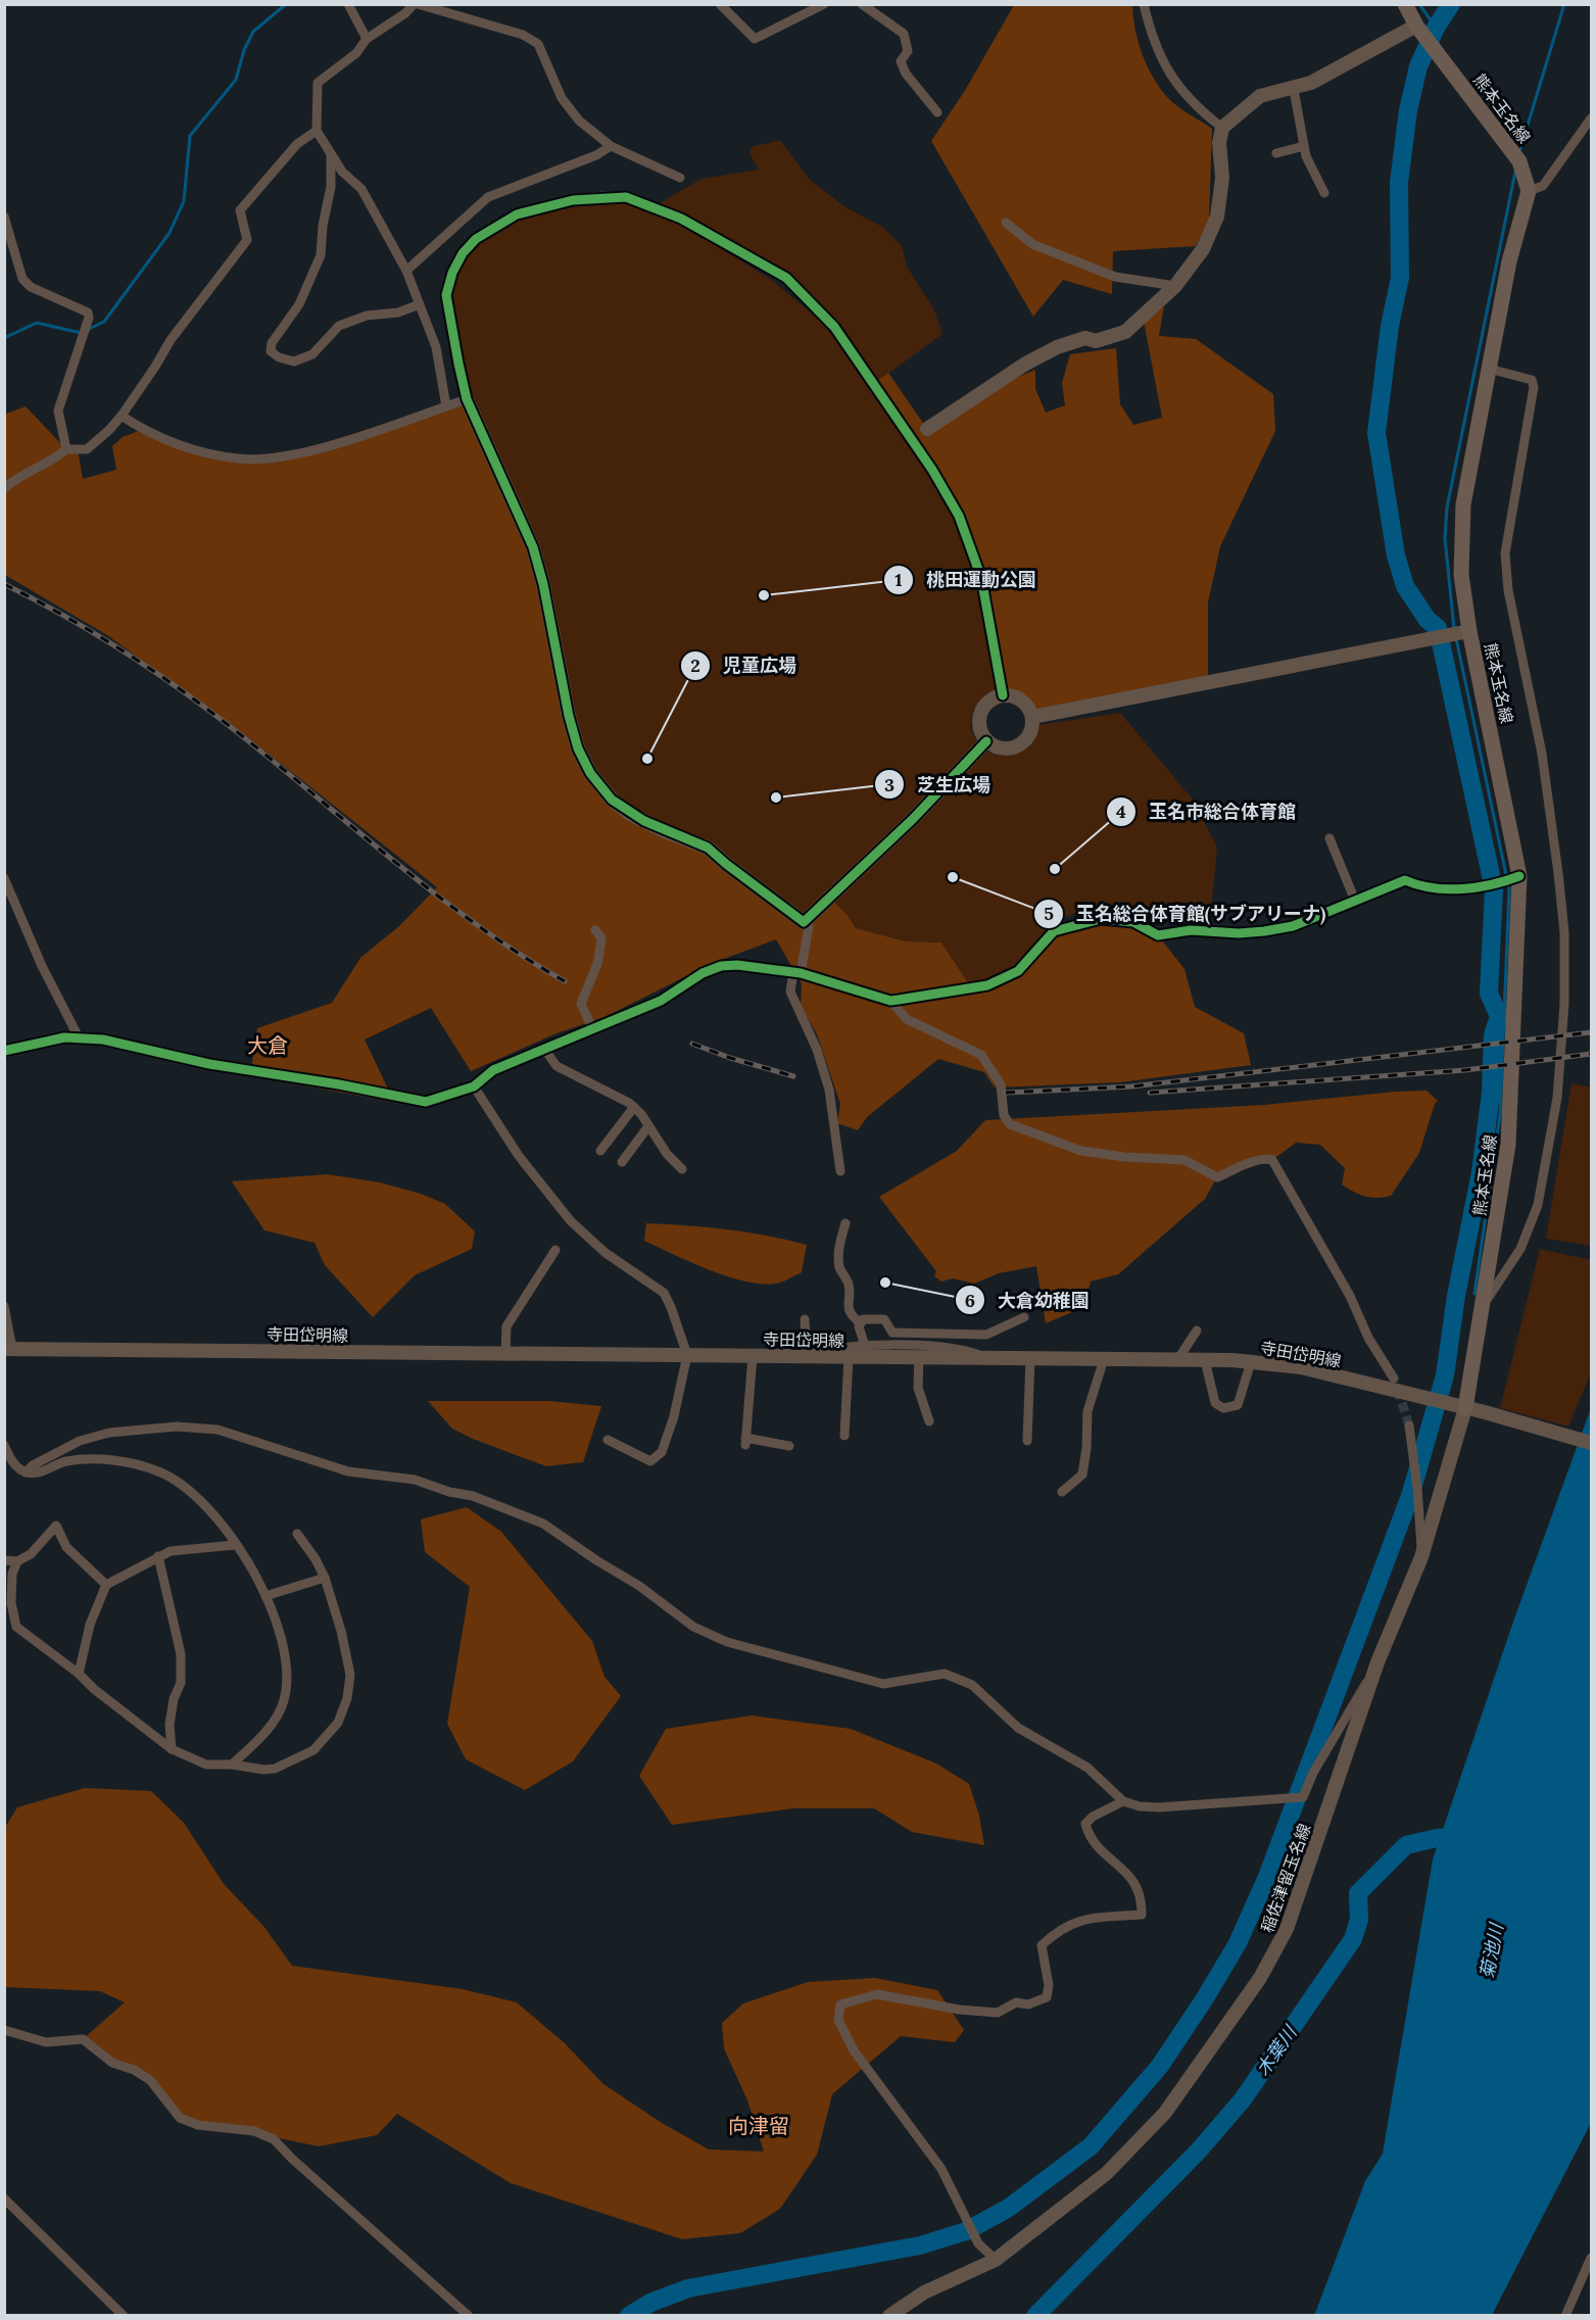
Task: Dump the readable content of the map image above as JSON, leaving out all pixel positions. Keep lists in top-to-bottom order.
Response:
{
  "streets": {
    "main road": ["熊本玉名線", "寺田岱明線", "稲佐津留玉名線"]
  },
  "crossings": [
    ["熊本玉名線", "寺田岱明線"],
    ["熊本玉名線", "稲佐津留玉名線"],
    ["寺田岱明線", "稲佐津留玉名線"]
  ],
  "districts": ["大倉", "向津留"],
  "water": ["菊池川", "木葉川"],
  "places": [
    "桃田運動公園",
    "児童広場",
    "芝生広場",
    "玉名市総合体育館",
    "玉名総合体育館(サブアリーナ)",
    "大倉幼稚園"
  ]
}
